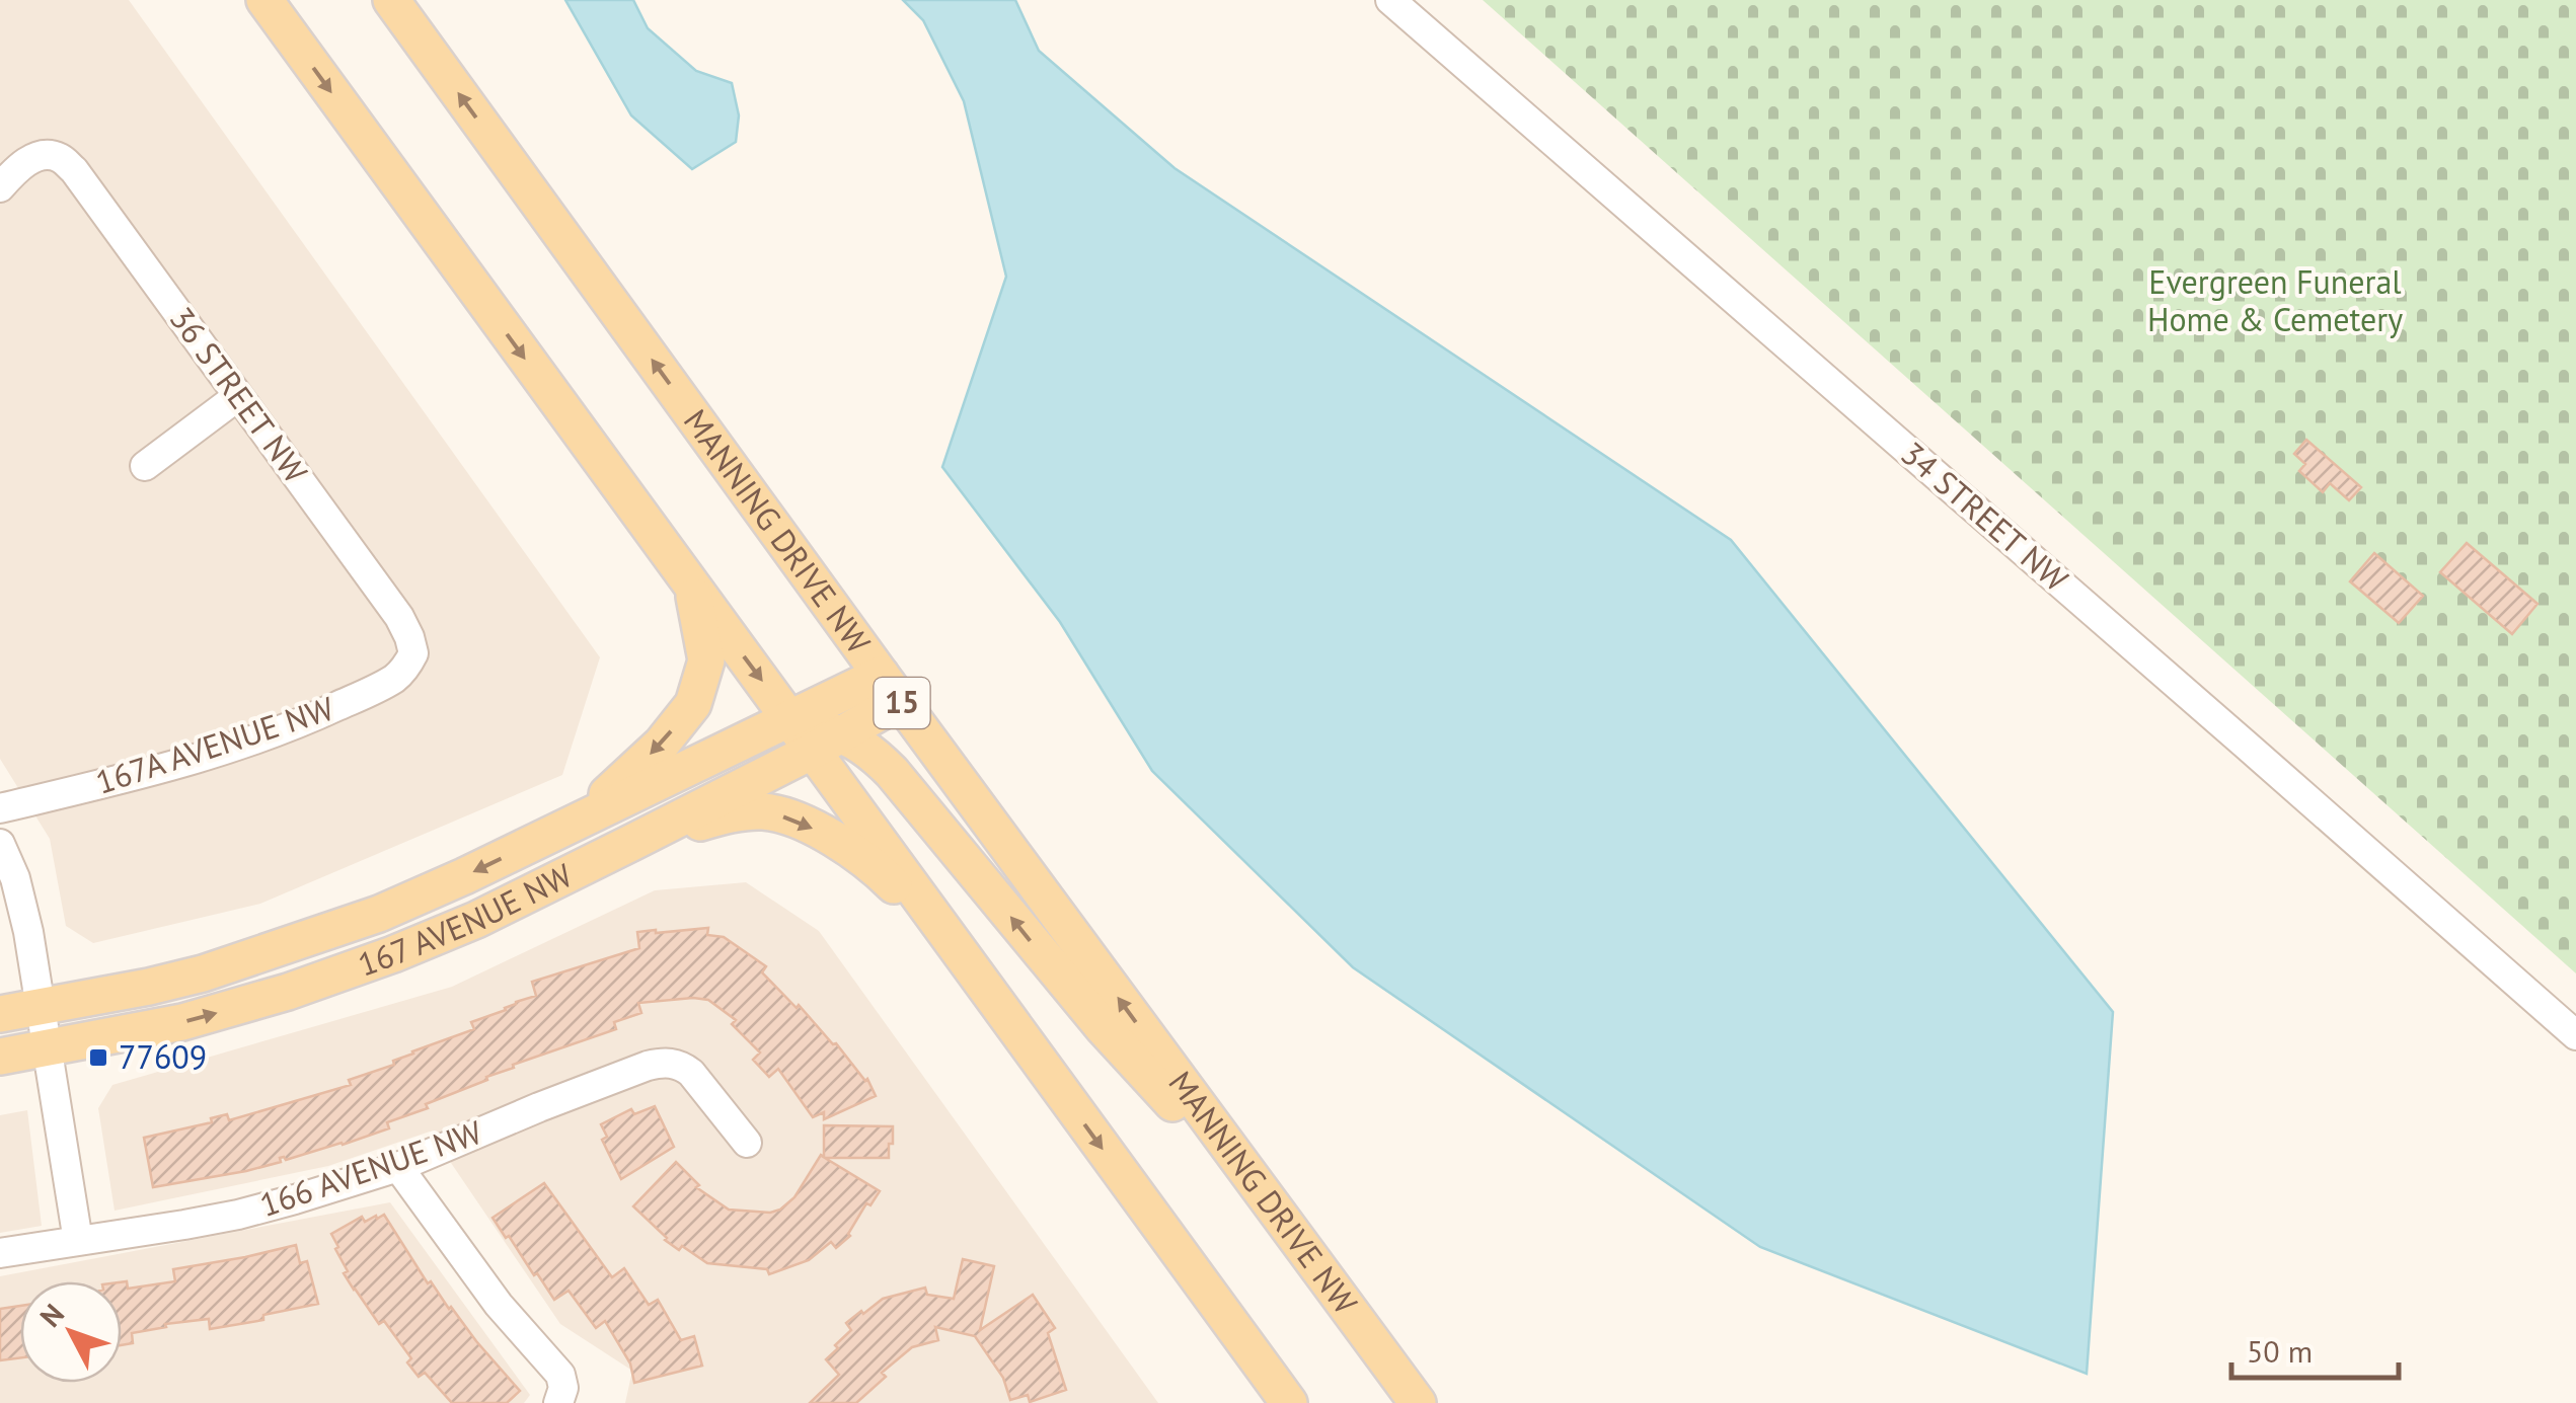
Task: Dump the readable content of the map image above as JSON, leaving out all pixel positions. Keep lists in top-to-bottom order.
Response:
{
  "streets": {
    "main road": ["MANNING DRIVE NW", "15", "167 AVENUE NW"],
    "street": [
      "36 STREET NW",
      "34 STREET NW",
      "167A AVENUE NW",
      "166 AVENUE NW"
    ]
  },
  "crossings": [
    ["36 STREET NW", "167A AVENUE NW"],
    ["MANNING DRIVE NW", "167 AVENUE NW"]
  ],
  "parks": ["Evergreen Funeral Home & Cemetery"],
  "places": {
    "transit": ["77609"]
  },
  "scale_bar": "50 m",
  "north": "top left"
}
